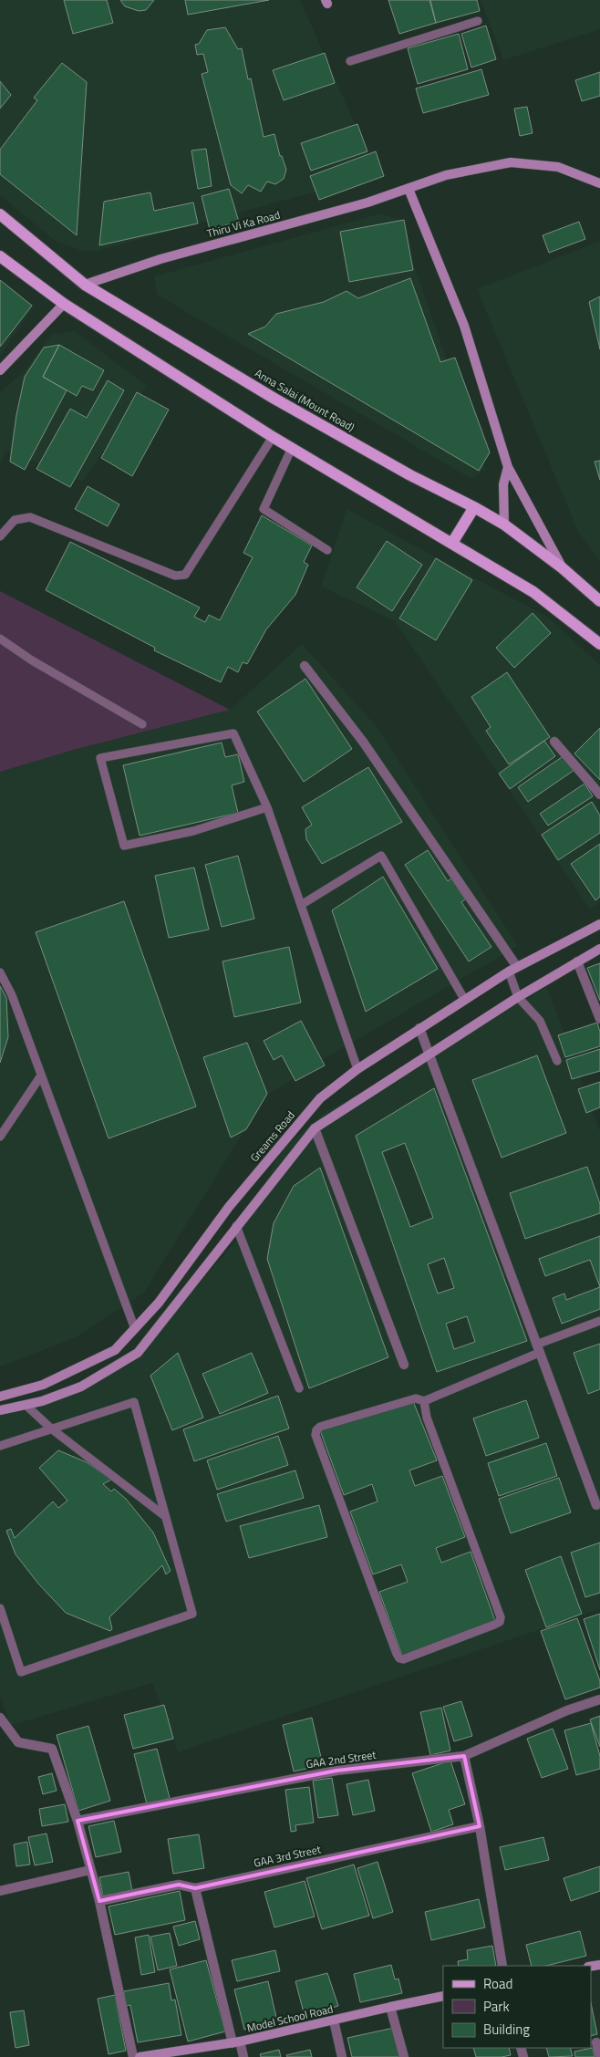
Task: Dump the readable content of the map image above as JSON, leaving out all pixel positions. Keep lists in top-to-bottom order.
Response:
{
  "streets": {
    "main road": ["Anna Salai (Mount Road)"],
    "street": [
      "Thiru Vi Ka Road",
      "Greams Road",
      "GAA 2nd Street",
      "GAA 3rd Street",
      "Model School Road"
    ]
  },
  "crossings": [
    ["Thiru Vi Ka Road", "Anna Salai (Mount Road)"]
  ],
  "legend": ["Road", "Park", "Building"]
}
